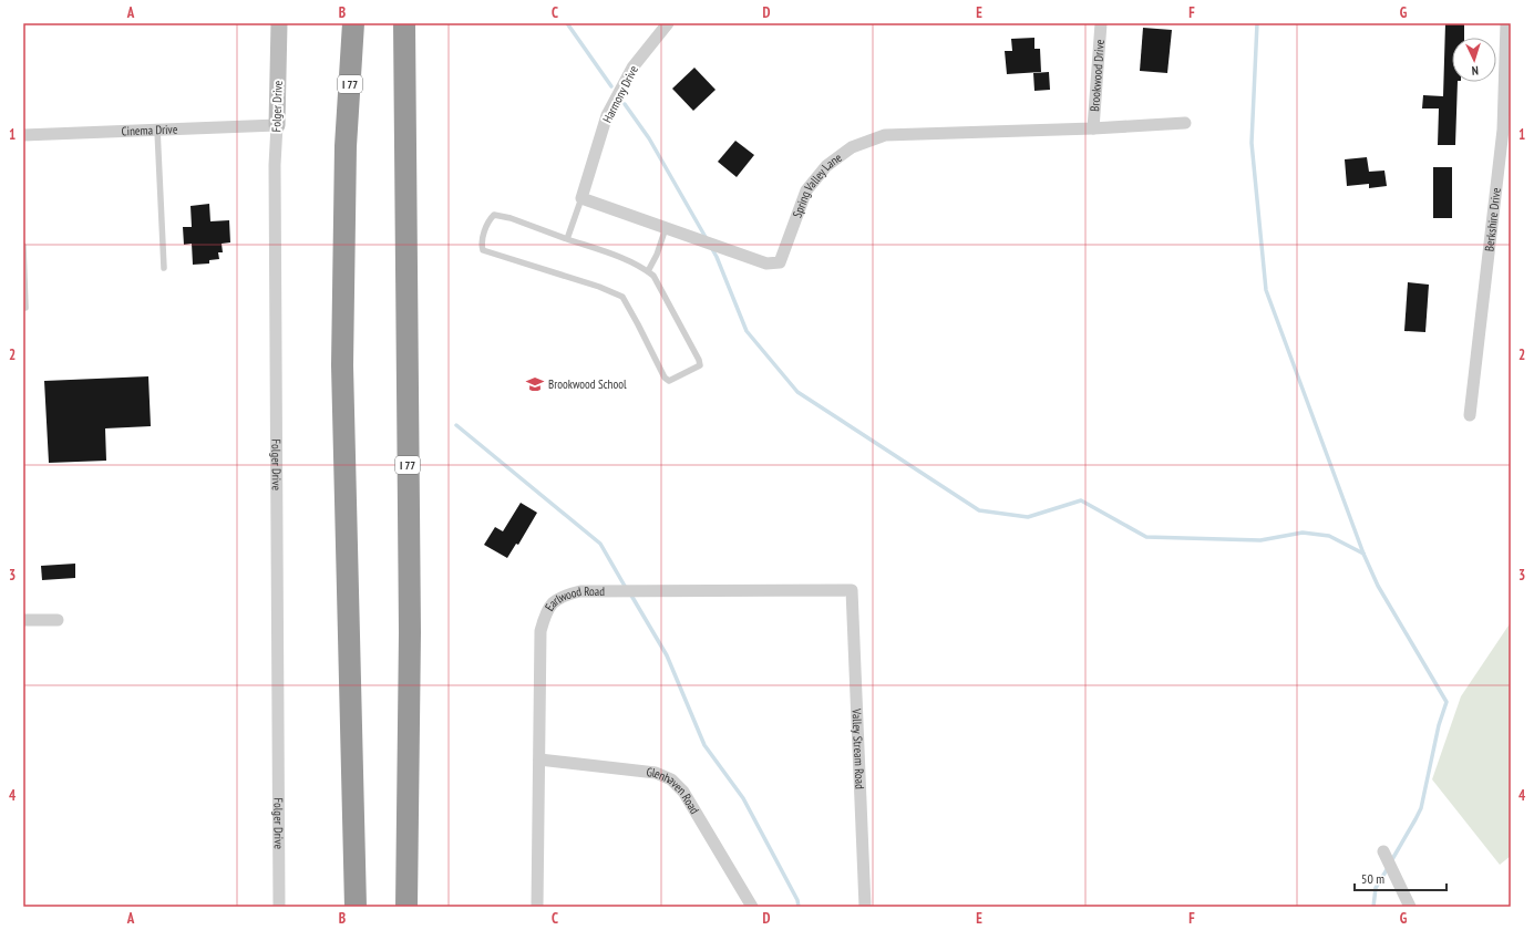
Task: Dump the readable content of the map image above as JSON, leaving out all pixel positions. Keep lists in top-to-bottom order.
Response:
{
  "streets": {
    "highway": ["I 77"],
    "street": [
      "Brookwood Drive",
      "Harmony Drive",
      "Folger Drive",
      "Cinema Drive",
      "Spring Valley Lane",
      "Berkshire Drive",
      "Earlwood Road",
      "Valley Stream Road",
      "Glenhaven Road"
    ]
  },
  "crossings": [
    ["Brookwood Drive", "Spring Valley Lane"],
    ["Harmony Drive", "Spring Valley Lane"],
    ["Folger Drive", "Cinema Drive"],
    ["Earlwood Road", "Valley Stream Road"],
    ["Earlwood Road", "Glenhaven Road"]
  ],
  "places": {
    "school or university": ["Brookwood School"]
  },
  "scale_bar": "50 m",
  "north": "bottom",
  "grid": {
    "columns": [
      "A",
      "B",
      "C",
      "D",
      "E",
      "F",
      "G"
    ],
    "rows": [
      "1",
      "2",
      "3",
      "4"
    ]
  }
}
